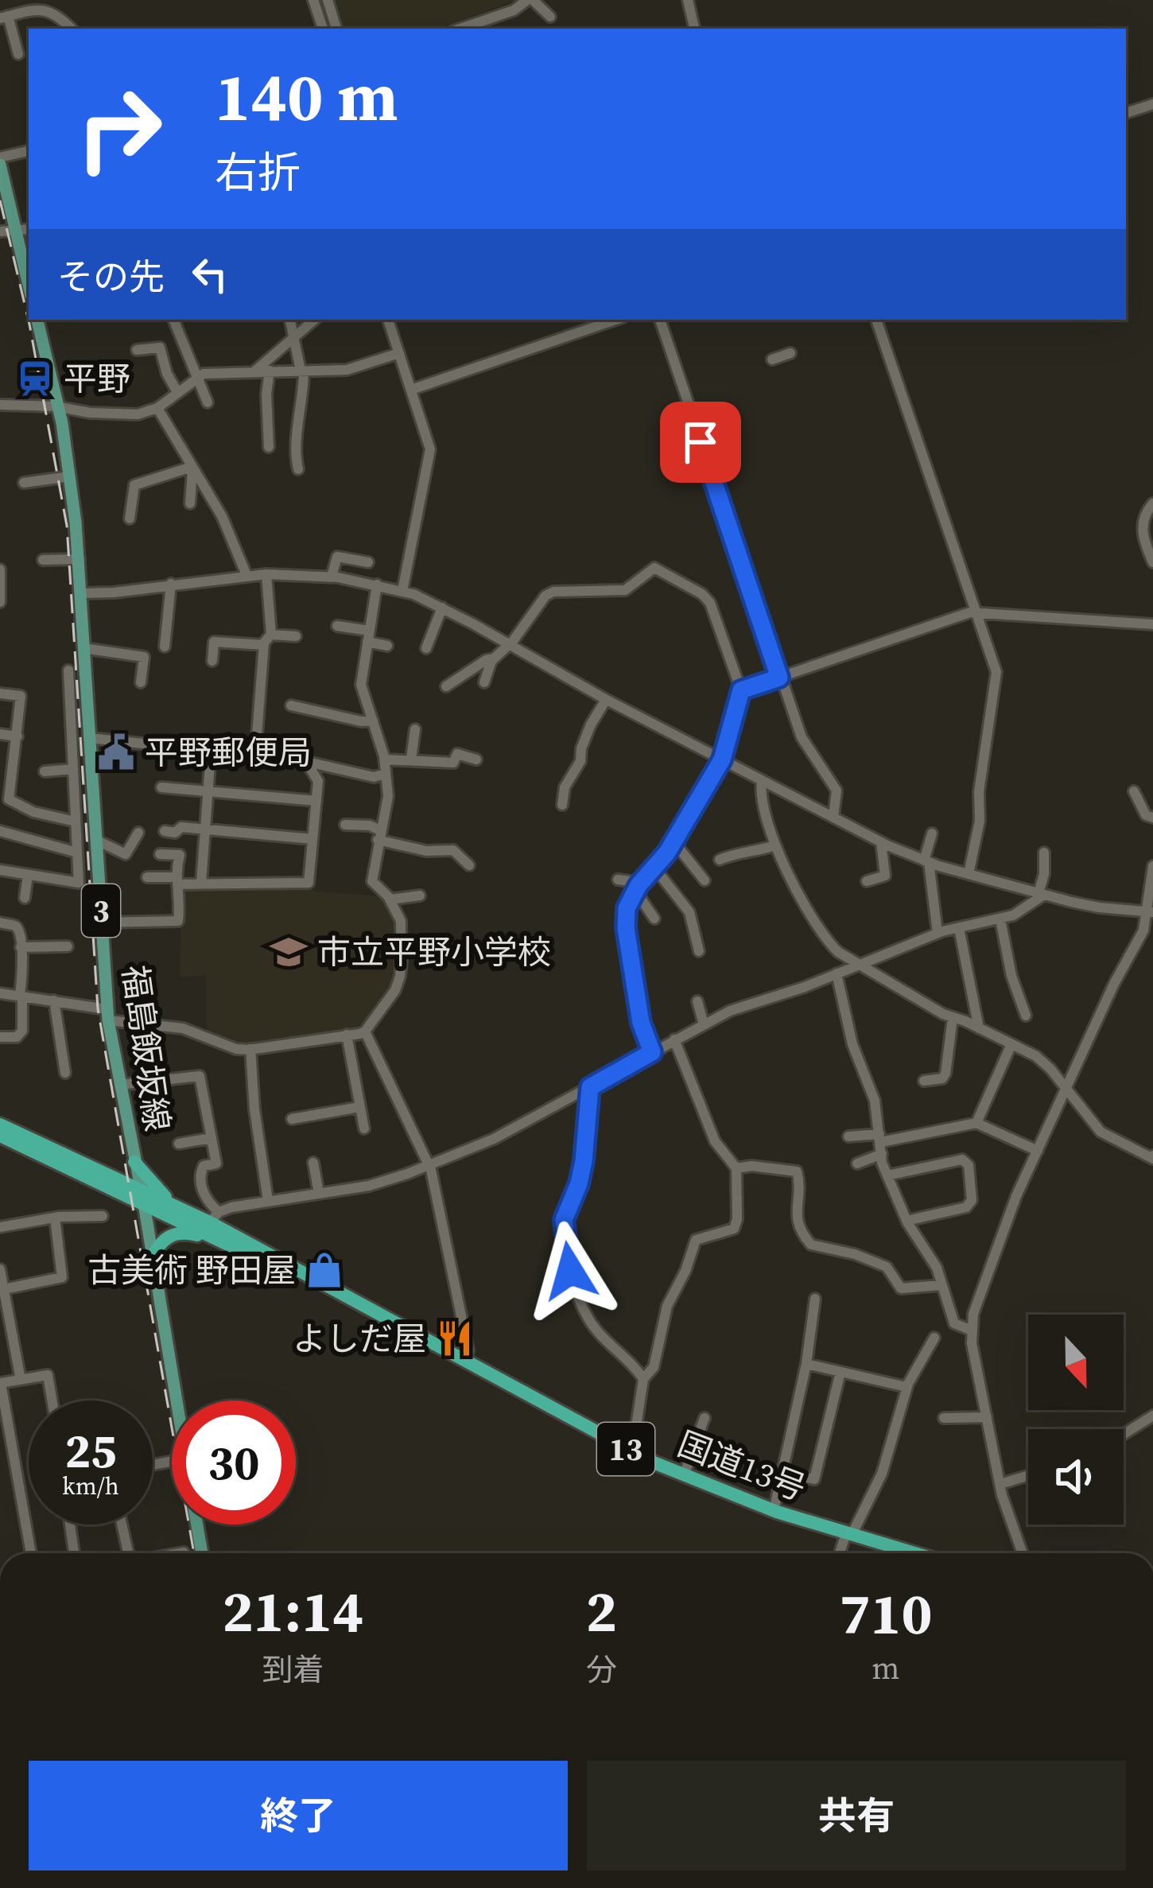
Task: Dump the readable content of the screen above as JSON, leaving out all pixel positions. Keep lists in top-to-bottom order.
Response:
{
  "streets": {
    "highway": ["13", "国道13号"],
    "main road": ["3", "福島飯坂線"]
  },
  "crossings": [
    ["福島飯坂線", "国道13号"]
  ],
  "places": {
    "station": ["平野"],
    "public building": ["平野郵便局"],
    "school or university": ["市立平野小学校"],
    "shop": ["古美術 野田屋"],
    "restaurant": ["よしだ屋"]
  },
  "north": "bottom",
  "page": {
    "turn": ["140 m", "右折"],
    "then": "その先",
    "speed": "25 km/h",
    "limit": "30",
    "eta": [
      "21:14",
      "到着",
      "2",
      "分",
      "710",
      "m"
    ],
    "buttons": ["終了", "共有"]
  }
}
